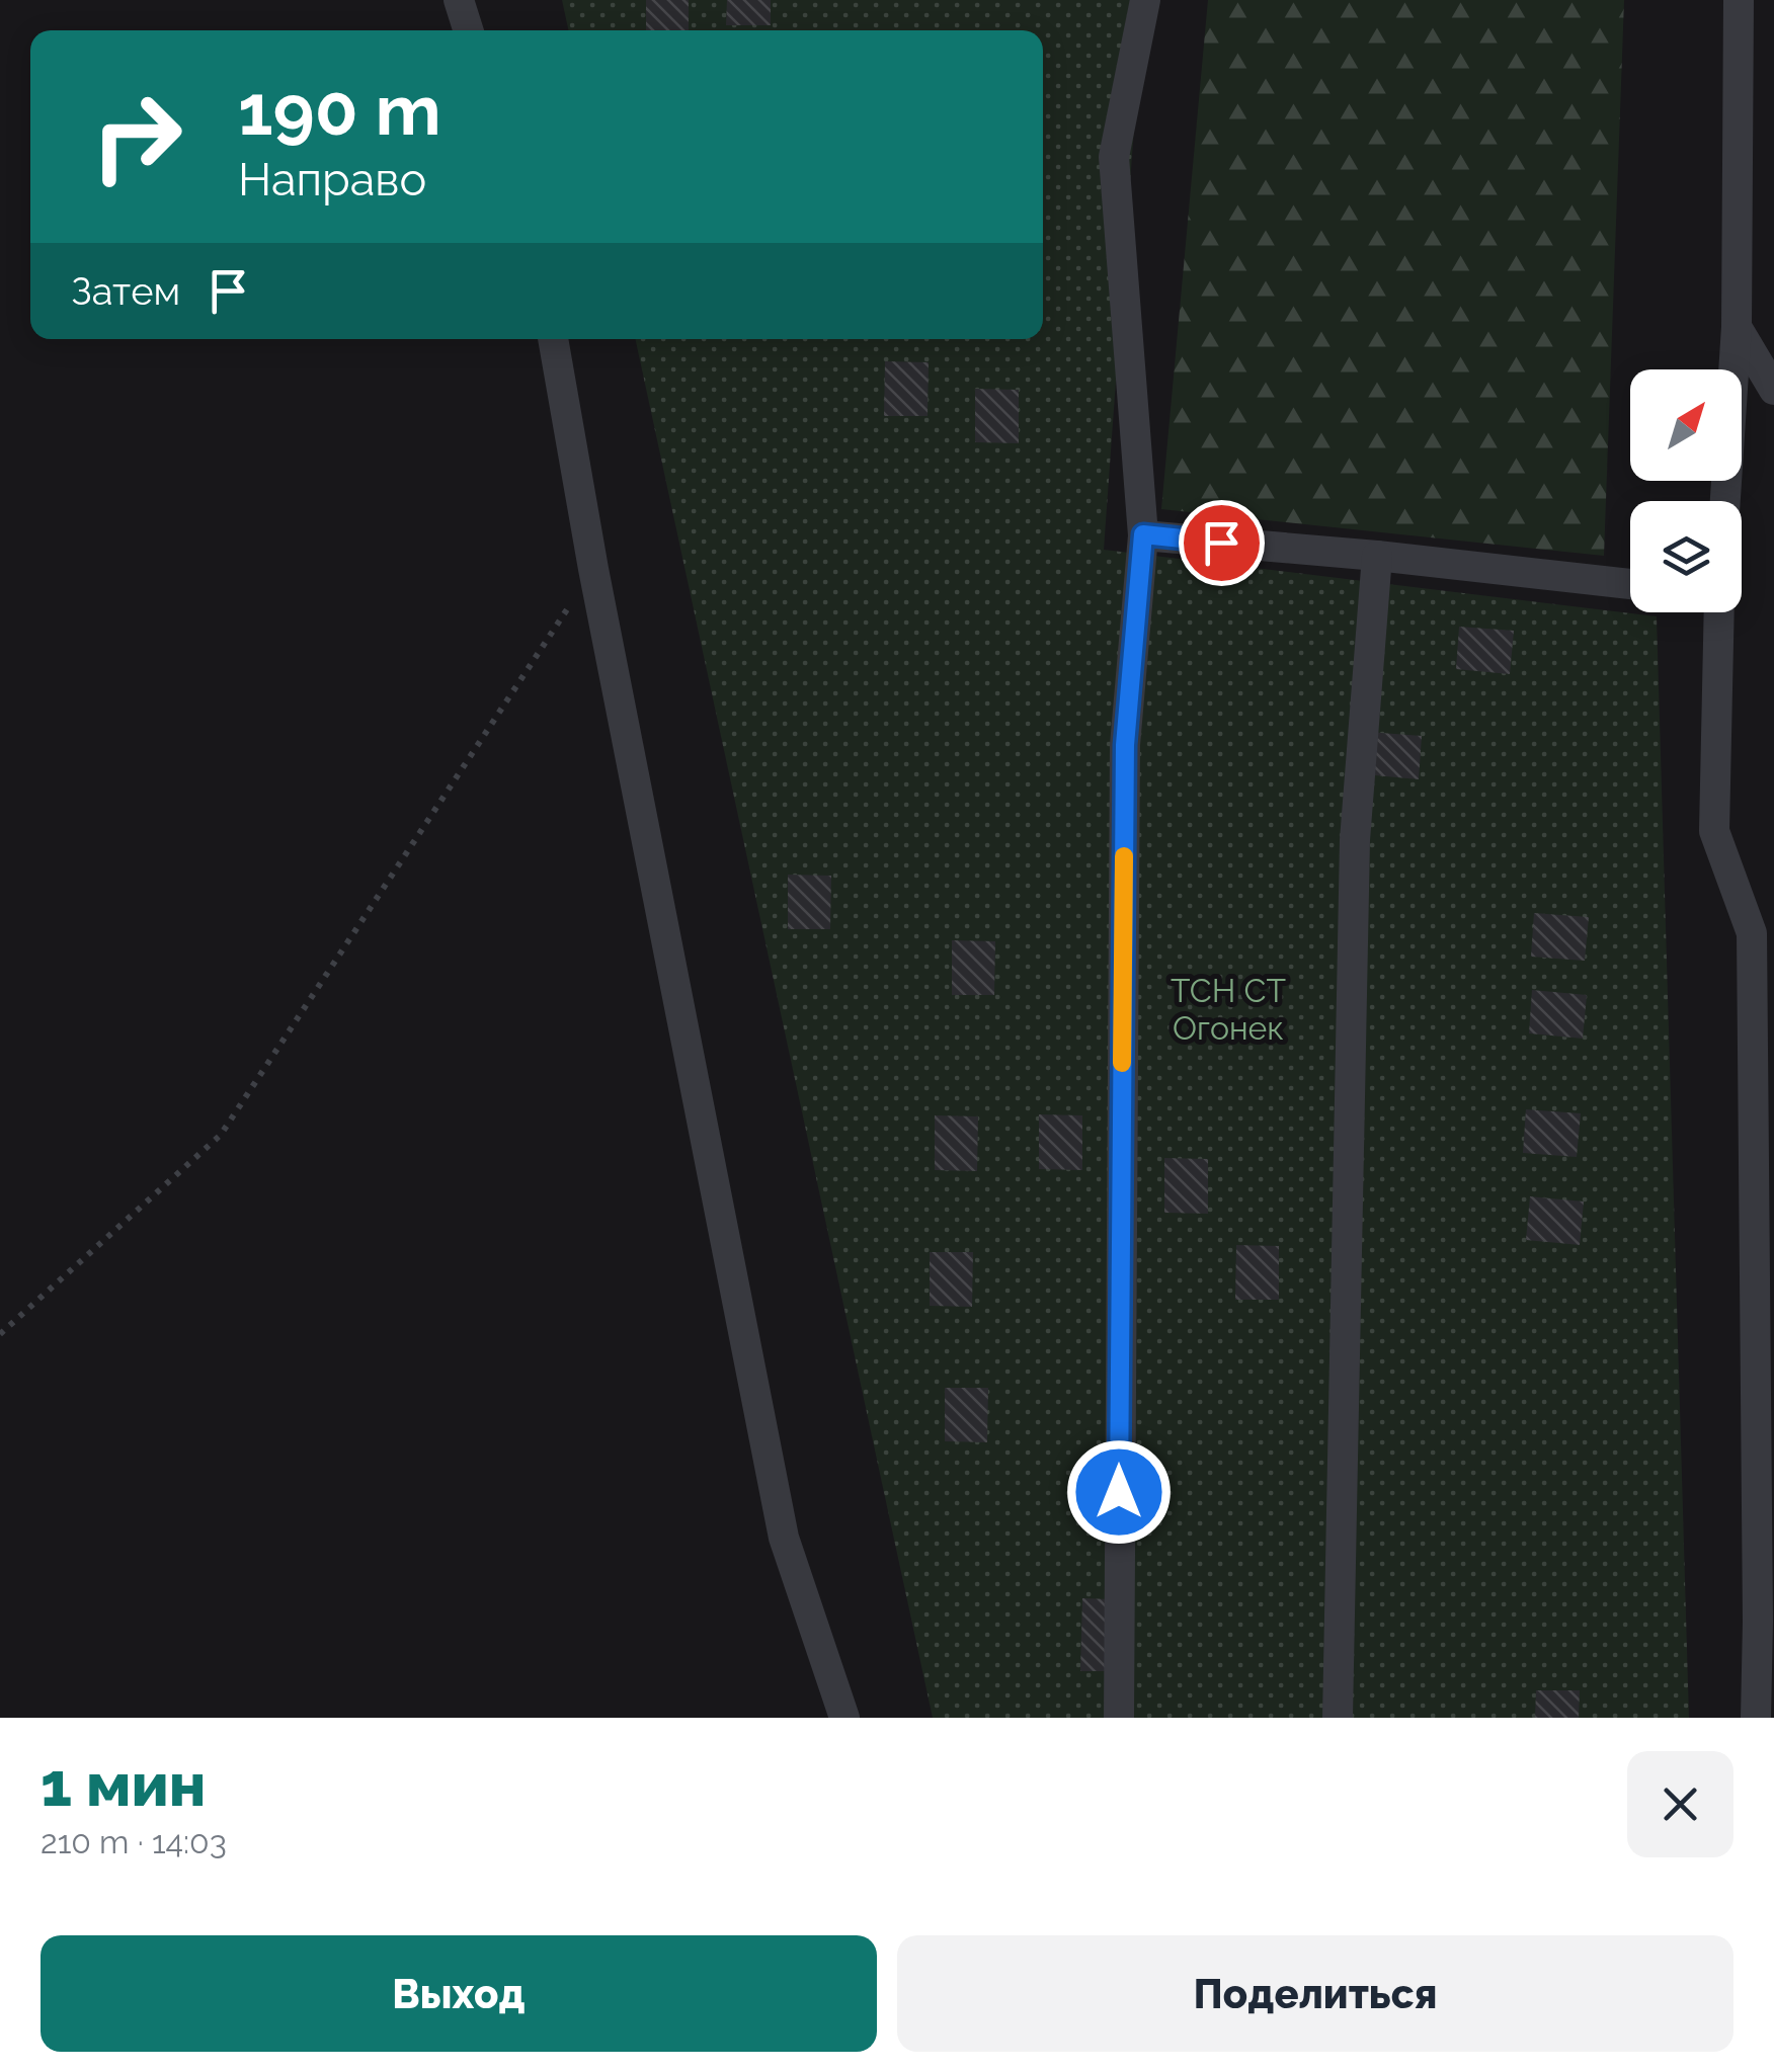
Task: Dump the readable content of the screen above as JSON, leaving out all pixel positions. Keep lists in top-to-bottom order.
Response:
{
  "parks": ["ТСН СТ Огонек"],
  "north": "top right",
  "page": {
    "turn": ["190 m", "Направо"],
    "then": "Затем",
    "heading": ["1 мин", "210 m · 14:03"],
    "buttons": ["Выход", "Поделиться"]
  }
}
